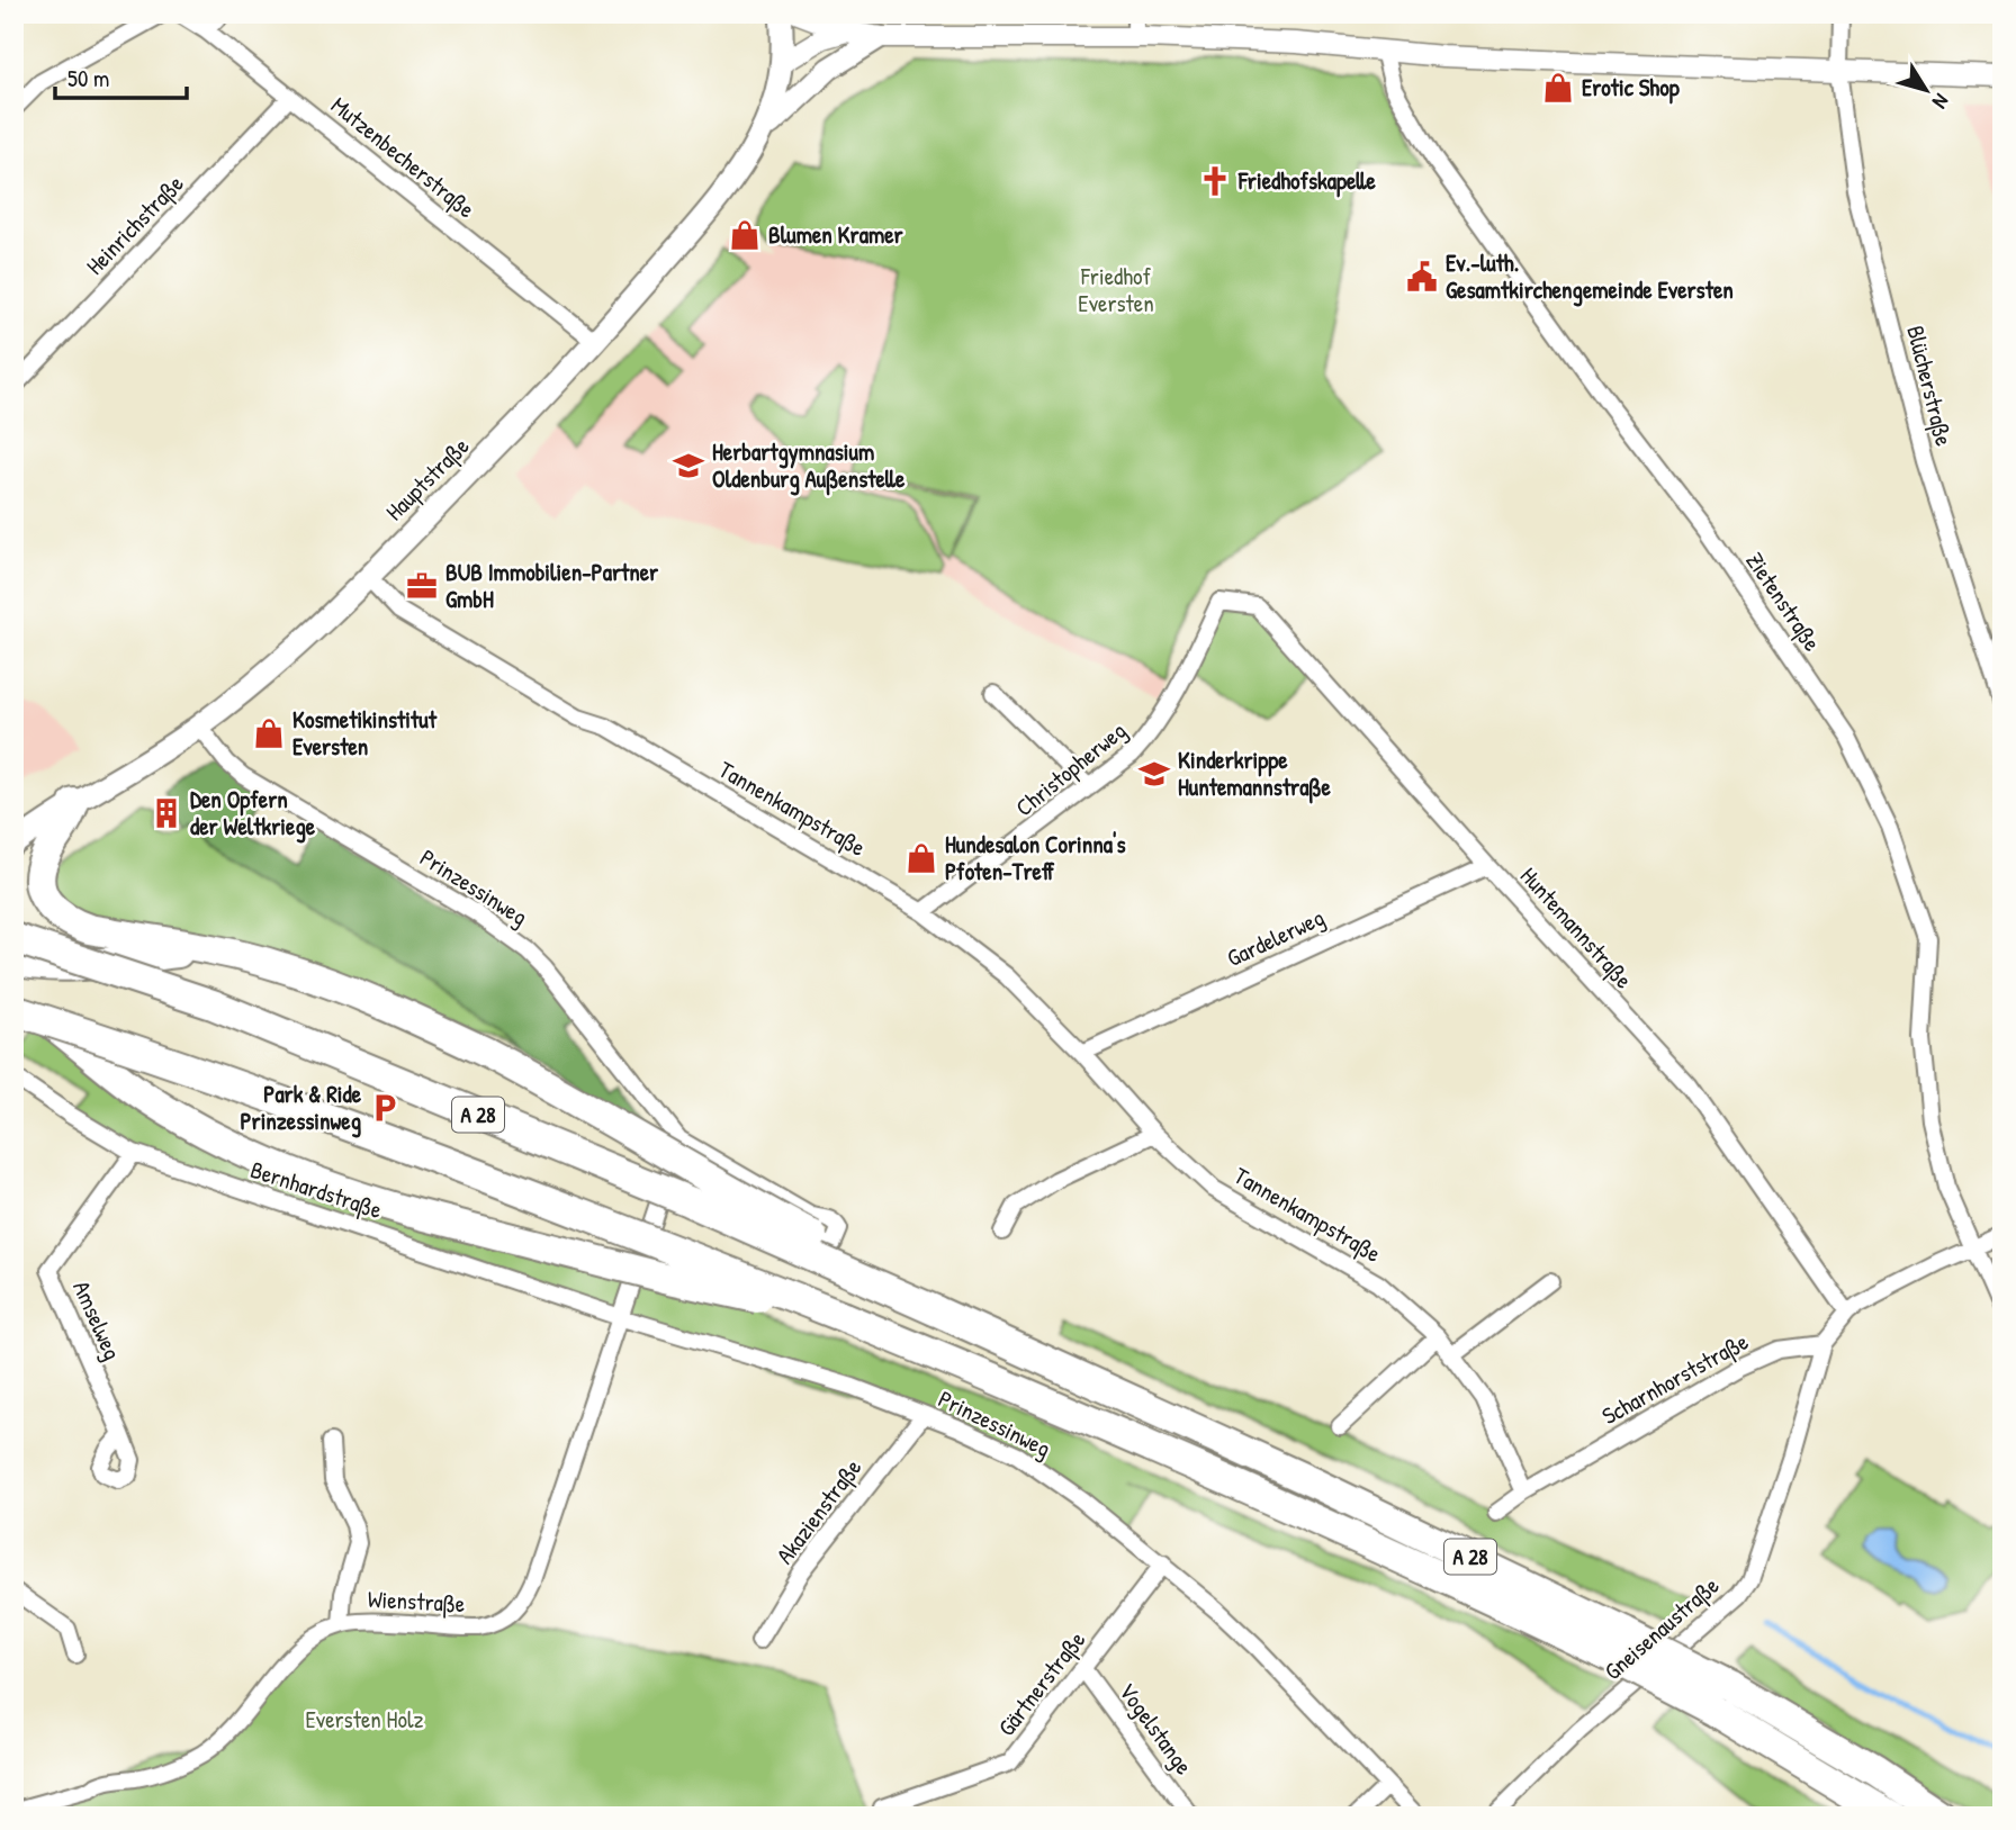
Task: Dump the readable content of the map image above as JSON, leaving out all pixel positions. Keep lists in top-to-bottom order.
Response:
{
  "streets": {
    "highway": ["A 28"],
    "main road": ["Hauptstraße"],
    "street": [
      "Mutzenbecherstraße",
      "Heinrichstraße",
      "Blücherstraße",
      "Zietenstraße",
      "Christopherweg",
      "Tannenkampstraße",
      "Prinzessinweg",
      "Huntemannstraße",
      "Gardelerweg",
      "Bernhardstraße",
      "Amselweg",
      "Scharnhorststraße",
      "Akazienstraße",
      "Wienstraße",
      "Gneisenaustraße",
      "Gärtnerstraße",
      "Vogelstange"
    ]
  },
  "crossings": [
    ["Mutzenbecherstraße", "Heinrichstraße"],
    ["Mutzenbecherstraße", "Hauptstraße"],
    ["Hauptstraße", "Tannenkampstraße"],
    ["Hauptstraße", "Prinzessinweg"],
    ["Christopherweg", "Tannenkampstraße"],
    ["Christopherweg", "Huntemannstraße"],
    ["Tannenkampstraße", "Gardelerweg"],
    ["Tannenkampstraße", "Scharnhorststraße"],
    ["Prinzessinweg", "Bernhardstraße"],
    ["Prinzessinweg", "Akazienstraße"],
    ["Prinzessinweg", "Wienstraße"],
    ["Prinzessinweg", "Gärtnerstraße"],
    ["Huntemannstraße", "Gardelerweg"],
    ["Bernhardstraße", "Amselweg"],
    ["Bernhardstraße", "Wienstraße"],
    ["Scharnhorststraße", "Gneisenaustraße"],
    ["Gärtnerstraße", "Vogelstange"]
  ],
  "parks": ["Friedhof Eversten", "Eversten Holz"],
  "places": {
    "shop": [
      "Erotic Shop",
      "Blumen Kramer",
      "Kosmetikinstitut Eversten",
      "Hundesalon Corinna's Pfoten-Treff"
    ],
    "church": ["Friedhofskapelle"],
    "public building": ["Ev.-luth. Gesamtkirchengemeinde Eversten"],
    "school or university": ["Herbartgymnasium Oldenburg Außenstelle", "Kinderkrippe Huntemannstraße"],
    "office": ["BUB Immobilien-Partner GmbH"],
    "building": ["Den Opfern der Weltkriege"],
    "parking": ["Park & Ride Prinzessinweg"]
  },
  "scale_bar": "50 m",
  "north": "bottom right"
}
